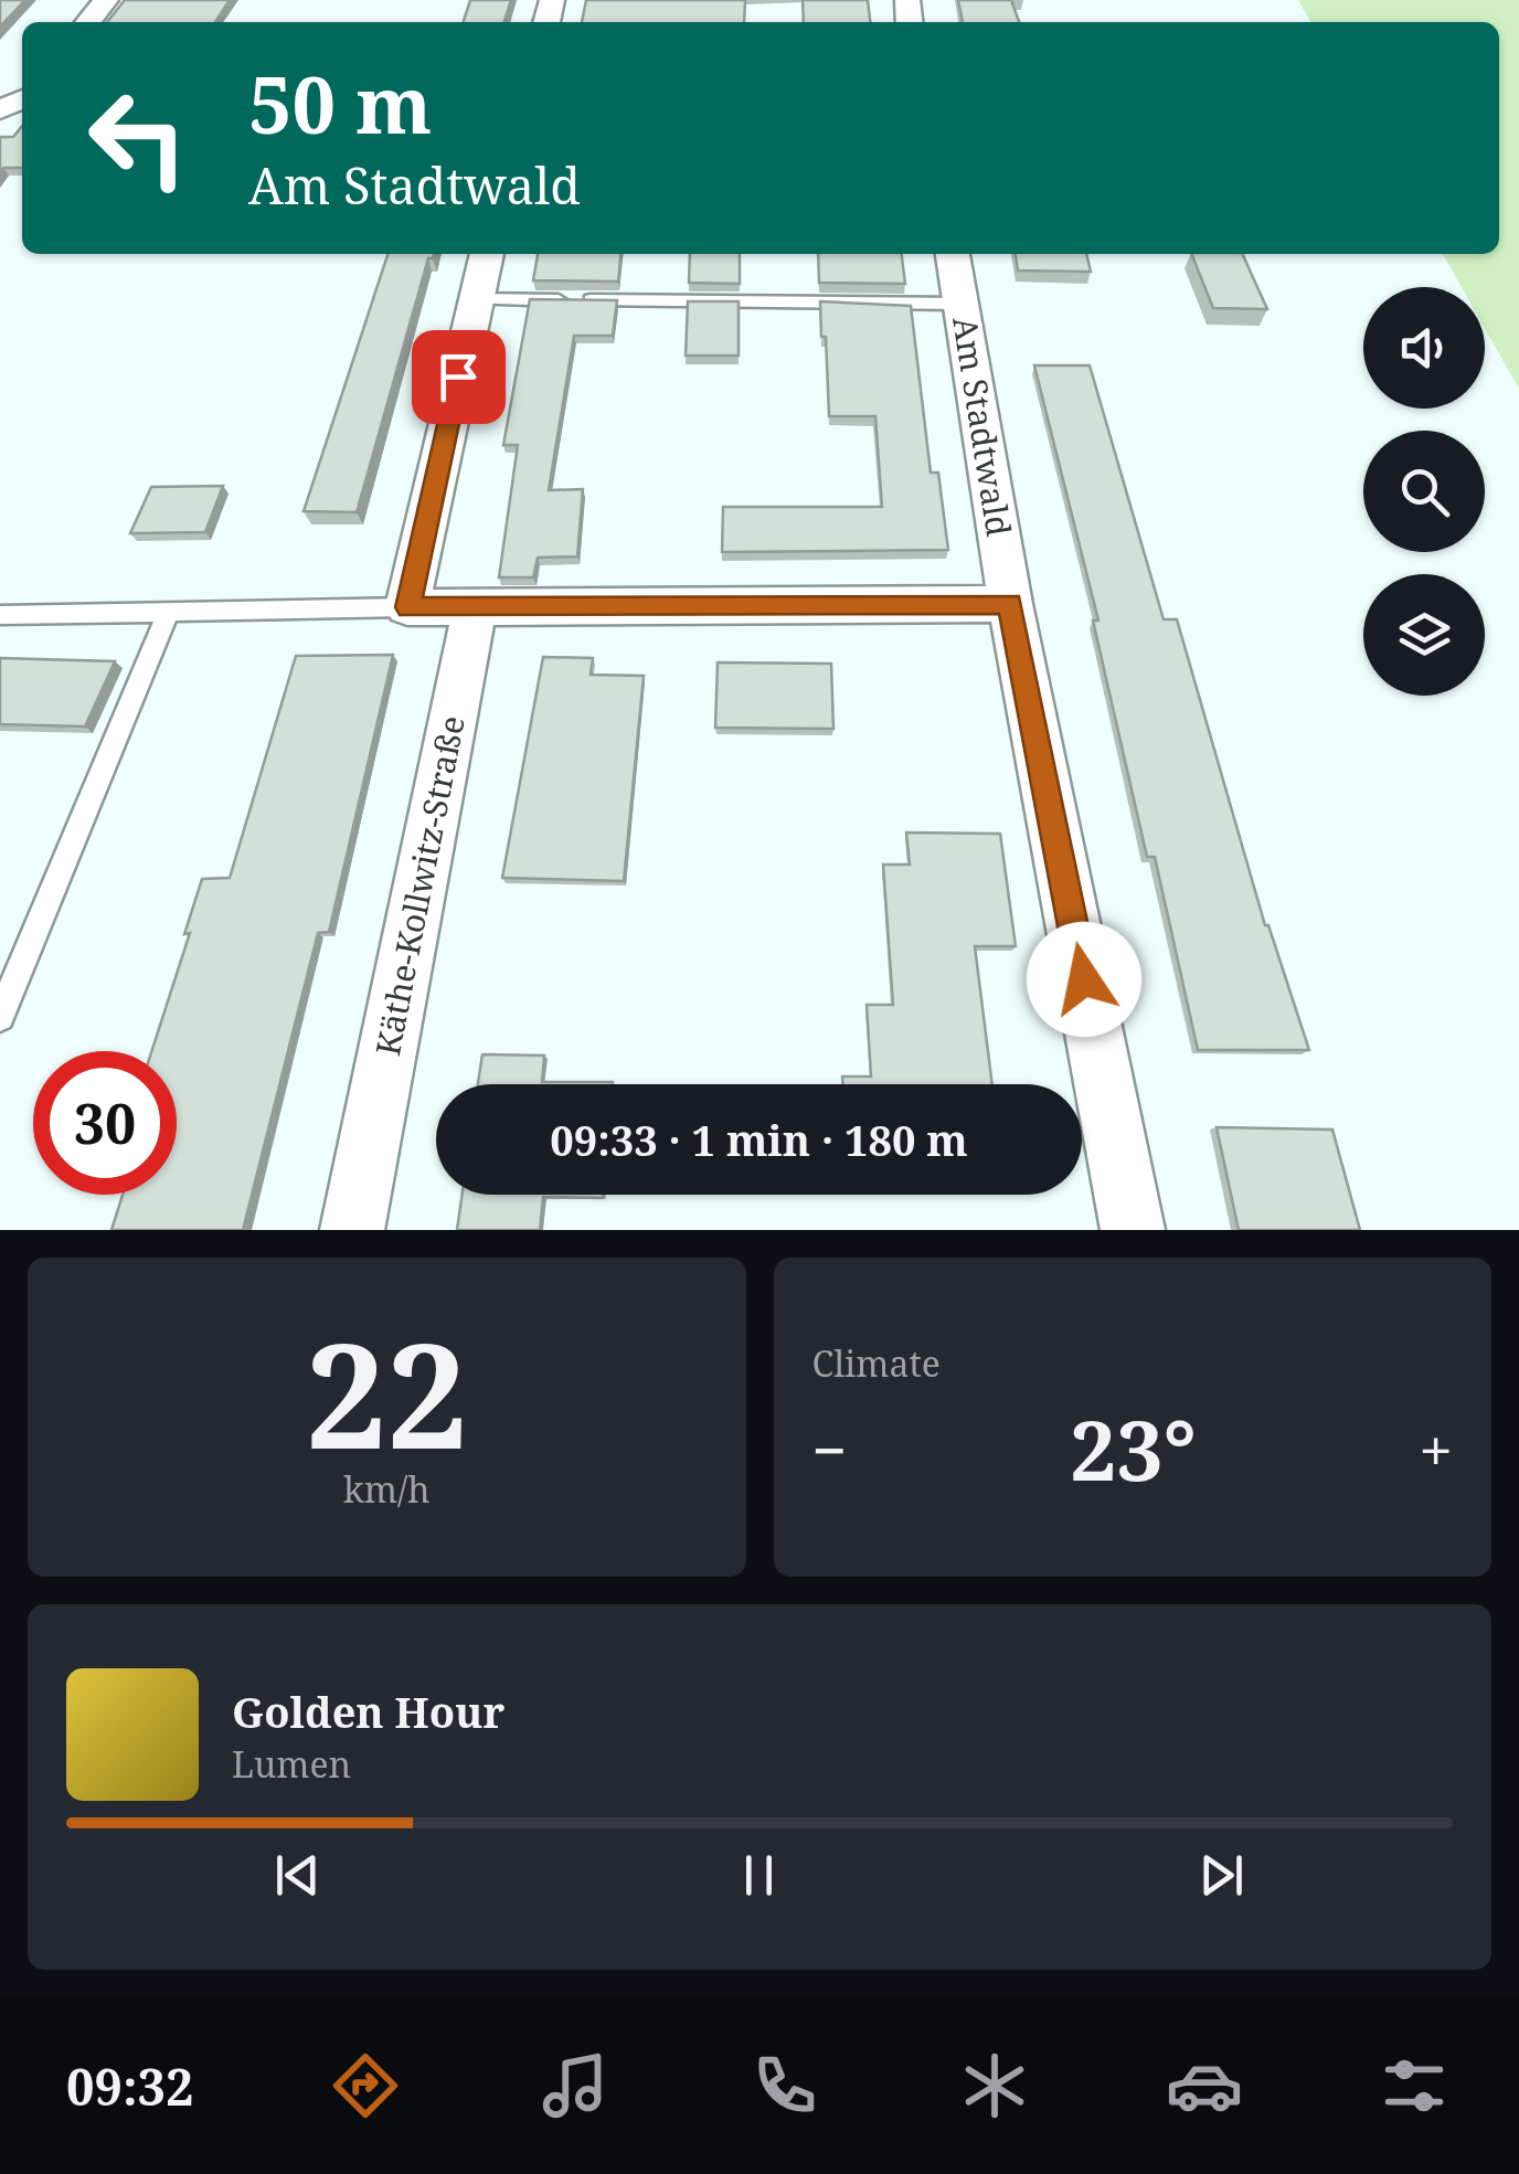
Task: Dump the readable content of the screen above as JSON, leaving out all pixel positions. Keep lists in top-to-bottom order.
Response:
{
  "streets": {
    "street": ["Am Stadtwald", "Käthe-Kollwitz-Straße"]
  },
  "page": {
    "turn": ["50 m", "Am Stadtwald"],
    "limit": "30",
    "trip": "09:33 · 1 min · 180 m",
    "tile": [
      ["22", "km/h"],
      "Climate"
    ],
    "heat": ["−", "23°", "+"],
    "song": ["Golden Hour", "Lumen"],
    "tabs": "09:32"
  }
}
